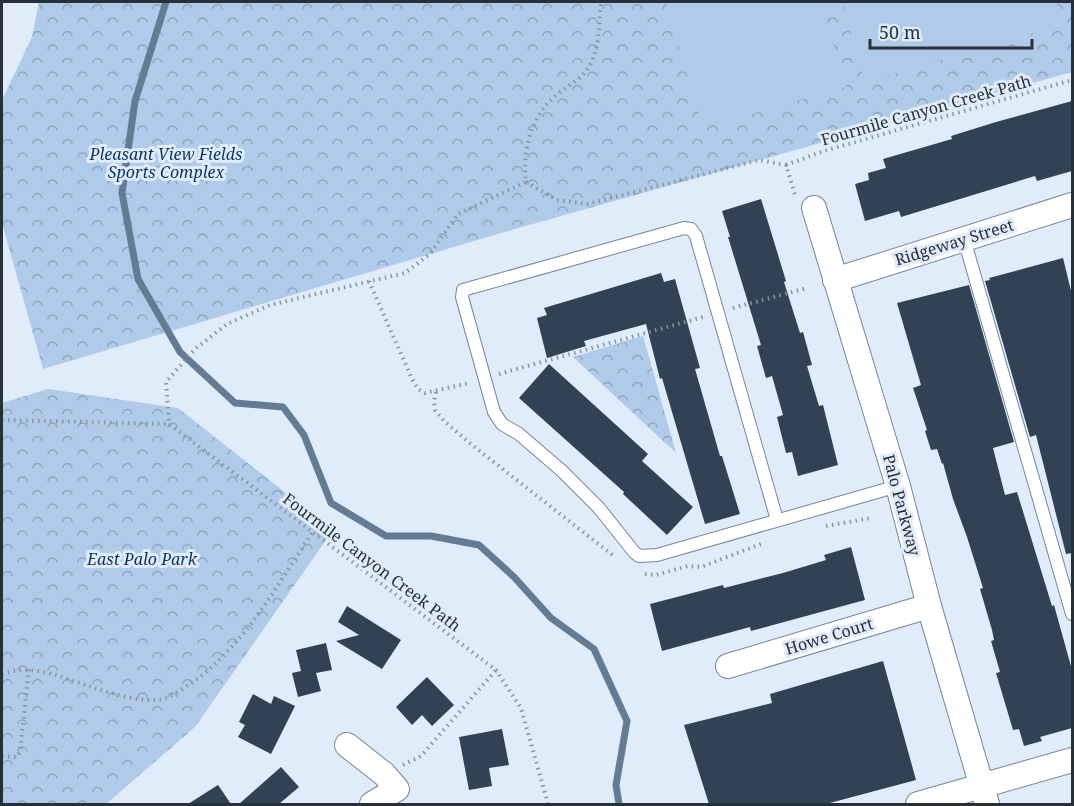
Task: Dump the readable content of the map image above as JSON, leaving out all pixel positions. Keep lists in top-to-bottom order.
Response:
{
  "streets": {
    "street": ["Ridgeway Street", "Palo Parkway", "Howe Court"],
    "path": ["Fourmile Canyon Creek Path"]
  },
  "crossings": [
    ["Ridgeway Street", "Palo Parkway"],
    ["Palo Parkway", "Howe Court"]
  ],
  "parks": ["Pleasant View Fields Sports Complex", "East Palo Park"],
  "scale_bar": "50 m"
}
